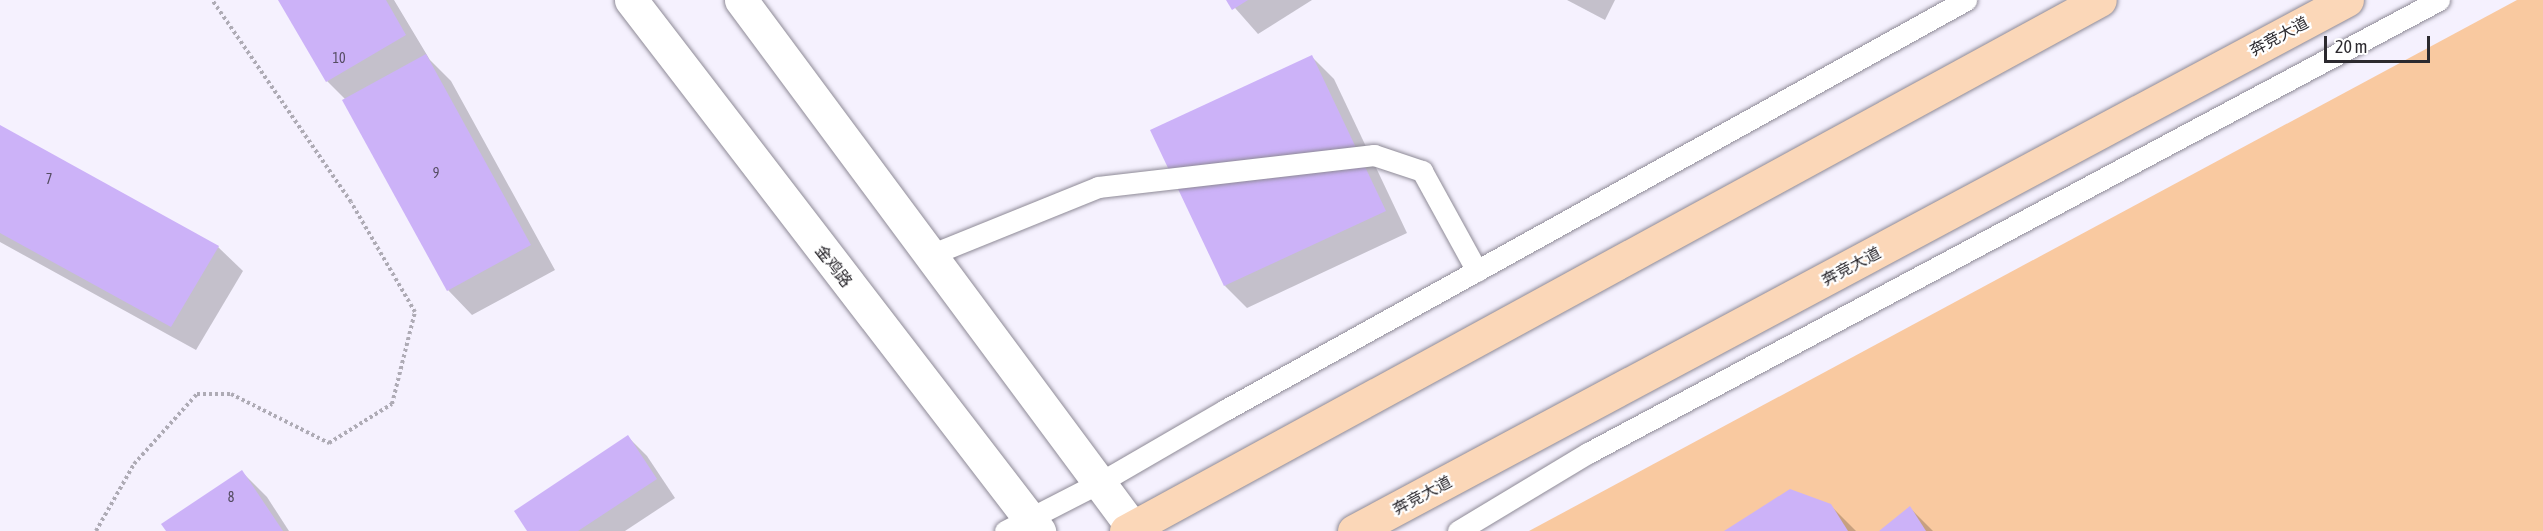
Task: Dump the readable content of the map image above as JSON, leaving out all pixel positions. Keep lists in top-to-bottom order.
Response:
{
  "streets": {
    "main road": ["奔竞大道", "金鸡路"]
  },
  "house_numbers": [
    "10",
    "9",
    "7",
    "8"
  ],
  "scale_bar": "20 m"
}
